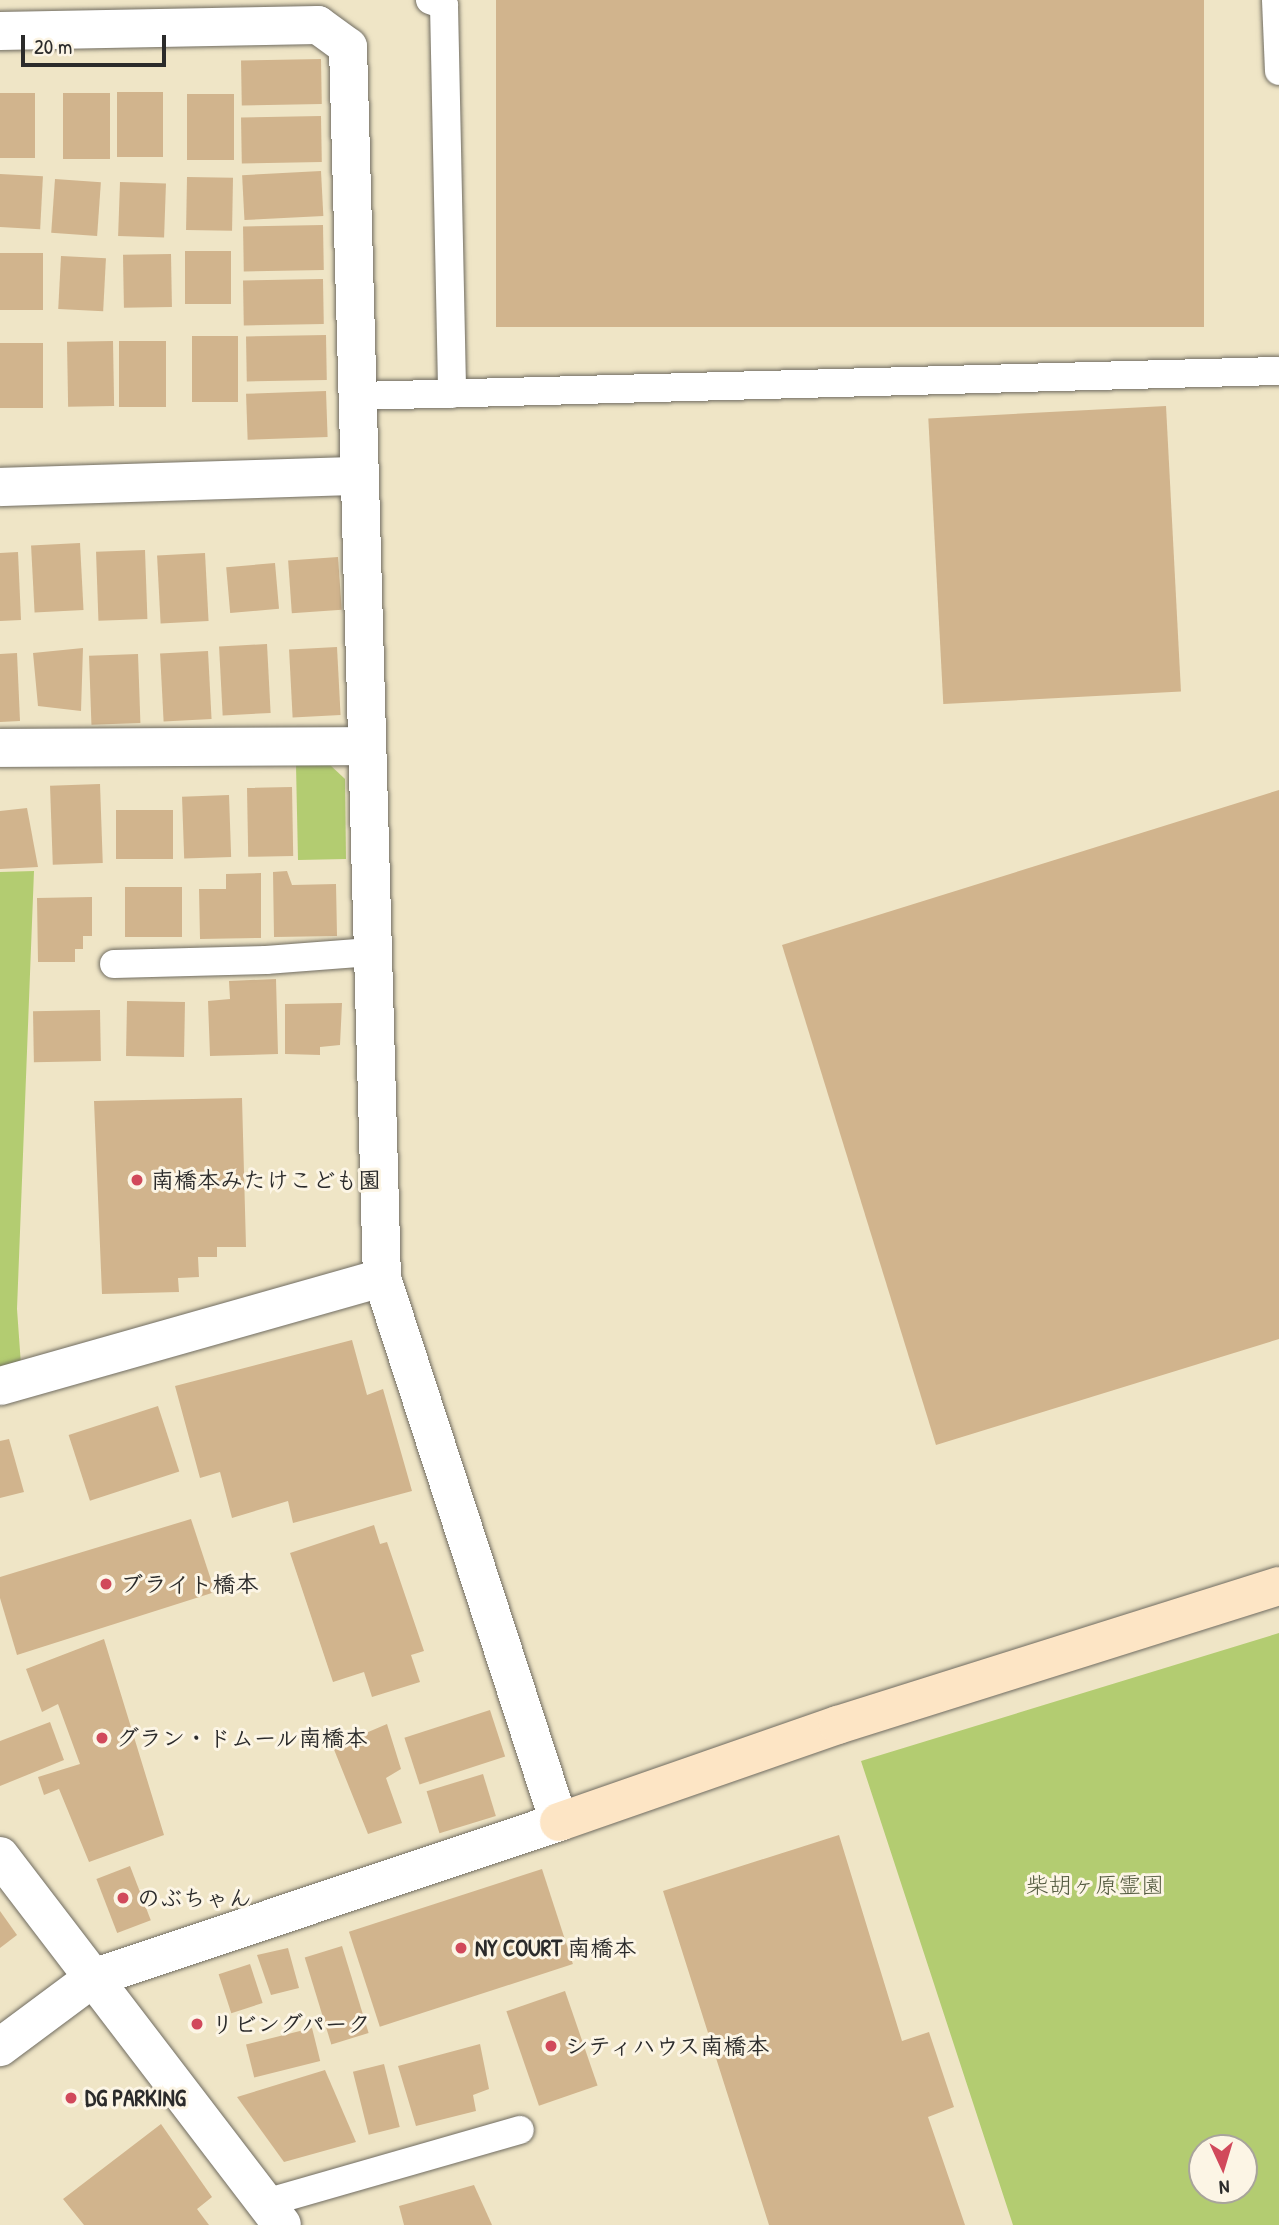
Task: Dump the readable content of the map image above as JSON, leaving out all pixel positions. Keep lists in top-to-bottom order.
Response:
{
  "parks": ["柴胡ヶ原霊園"],
  "places": [
    "南橋本みたけこども園",
    "ブライト橋本",
    "グラン・ドムール南橋本",
    "のぶちゃん",
    "NY COURT 南橋本",
    "リビングパーク",
    "シティハウス南橋本",
    "DG PARKING"
  ],
  "scale_bar": "20 m",
  "north": "bottom"
}
